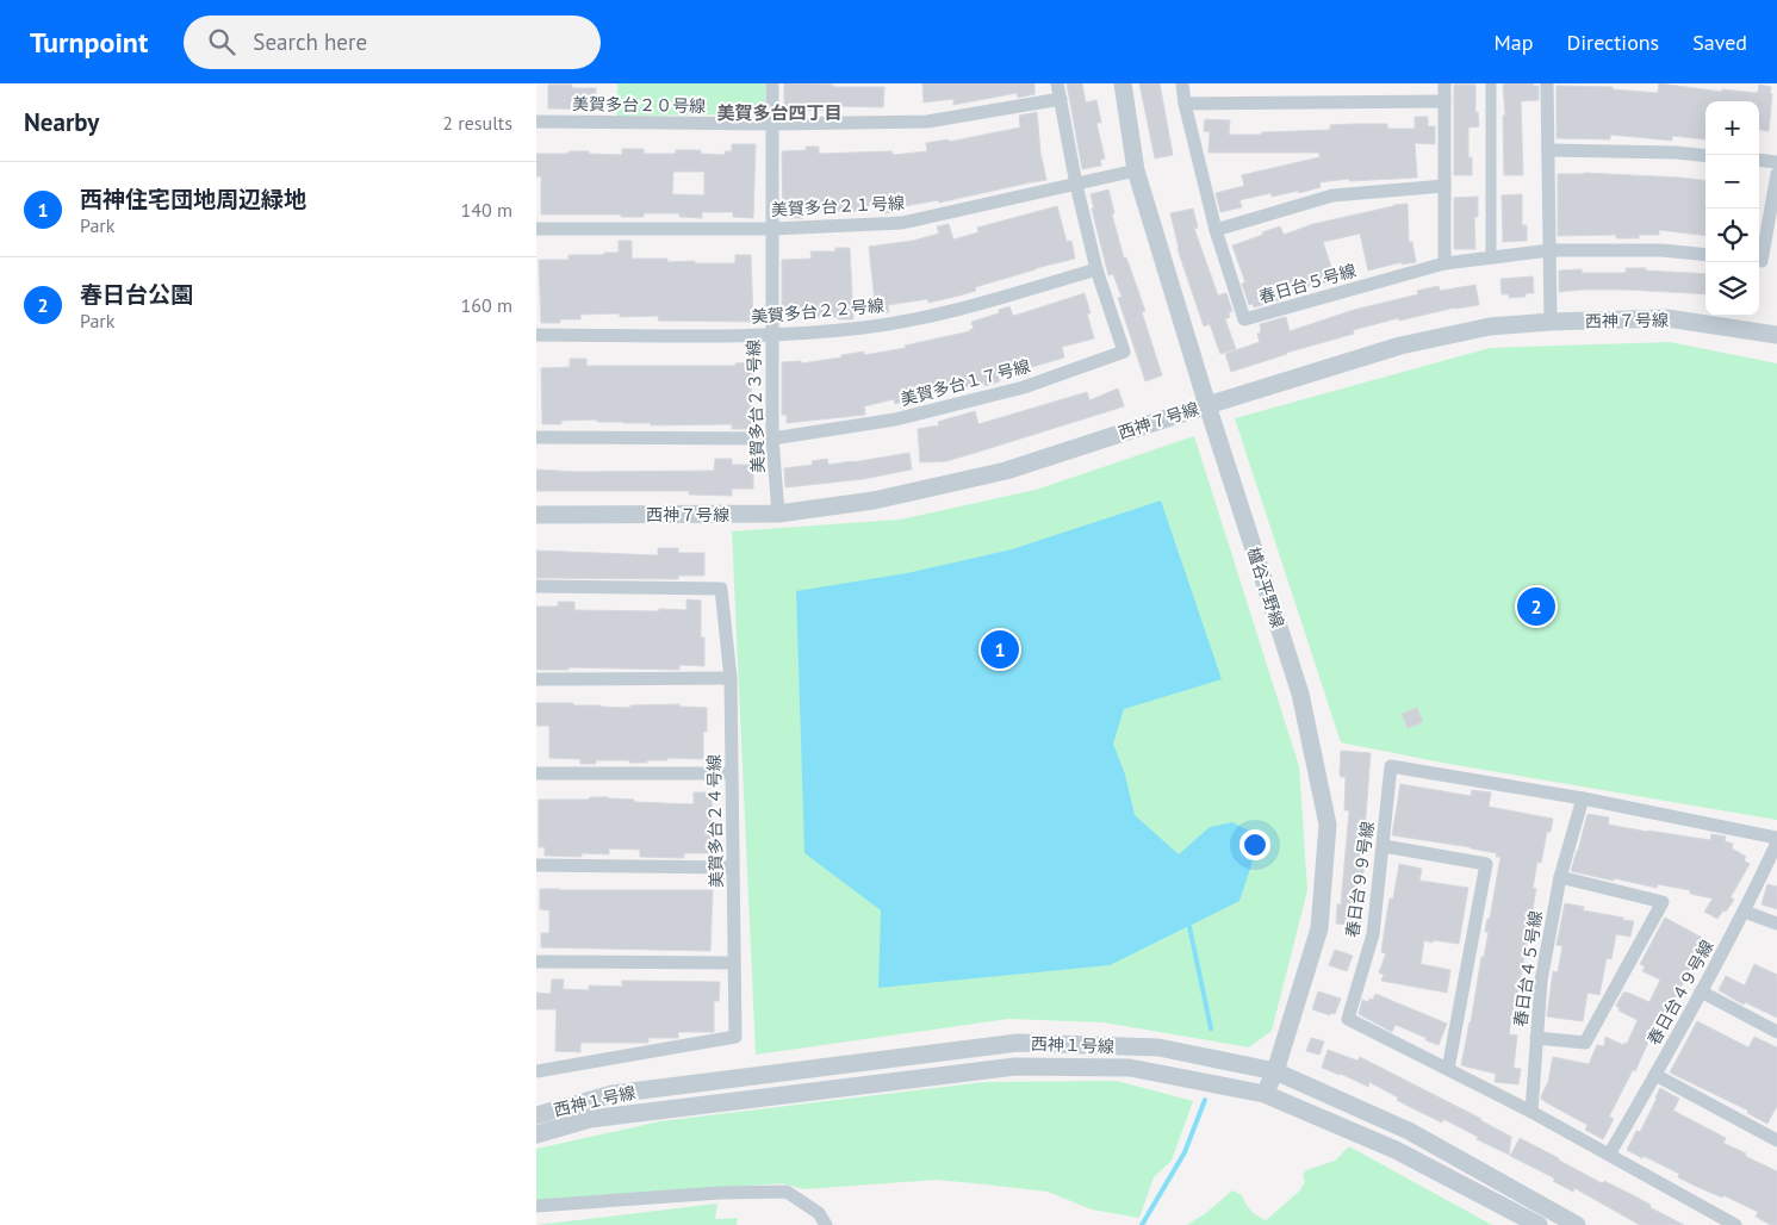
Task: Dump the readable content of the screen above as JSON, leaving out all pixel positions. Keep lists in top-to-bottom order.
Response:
{
  "streets": {
    "street": [
      "美賀多台２０号線",
      "美賀多台２１号線",
      "春日台５号線",
      "美賀多台２２号線",
      "西神７号線",
      "美賀多台１７号線",
      "美賀多台２３号線",
      "櫨谷平野線",
      "美賀多台２４号線",
      "春日台９９号線",
      "春日台４５号線",
      "春日台４９号線",
      "西神１号線"
    ]
  },
  "crossings": [
    ["美賀多台２０号線", "美賀多台１７号線"],
    ["美賀多台２０号線", "美賀多台２３号線"],
    ["美賀多台２１号線", "美賀多台１７号線"],
    ["美賀多台２１号線", "美賀多台２３号線"],
    ["美賀多台２１号線", "櫨谷平野線"],
    ["美賀多台２２号線", "美賀多台１７号線"],
    ["美賀多台２２号線", "美賀多台２３号線"],
    ["西神７号線", "美賀多台２３号線"],
    ["西神７号線", "櫨谷平野線"],
    ["美賀多台１７号線", "美賀多台２３号線"],
    ["櫨谷平野線", "西神１号線"],
    ["春日台９９号線", "春日台４５号線"]
  ],
  "districts": ["美賀多台四丁目"],
  "page": {
    "header": "Turnpoint",
    "search": "Search here",
    "nav": ["Map", "Directions", "Saved"],
    "heading": ["Nearby", "2 results"],
    "map_buttons": ["+", "−"],
    "list": [
      {
        "mark": "1",
        "name": "西神住宅団地周辺緑地",
        "note": "Park",
        "value": "140 m"
      },
      {
        "mark": "2",
        "name": "春日台公園",
        "note": "Park",
        "value": "160 m"
      }
    ],
    "pins": ["2", "1"]
  }
}
